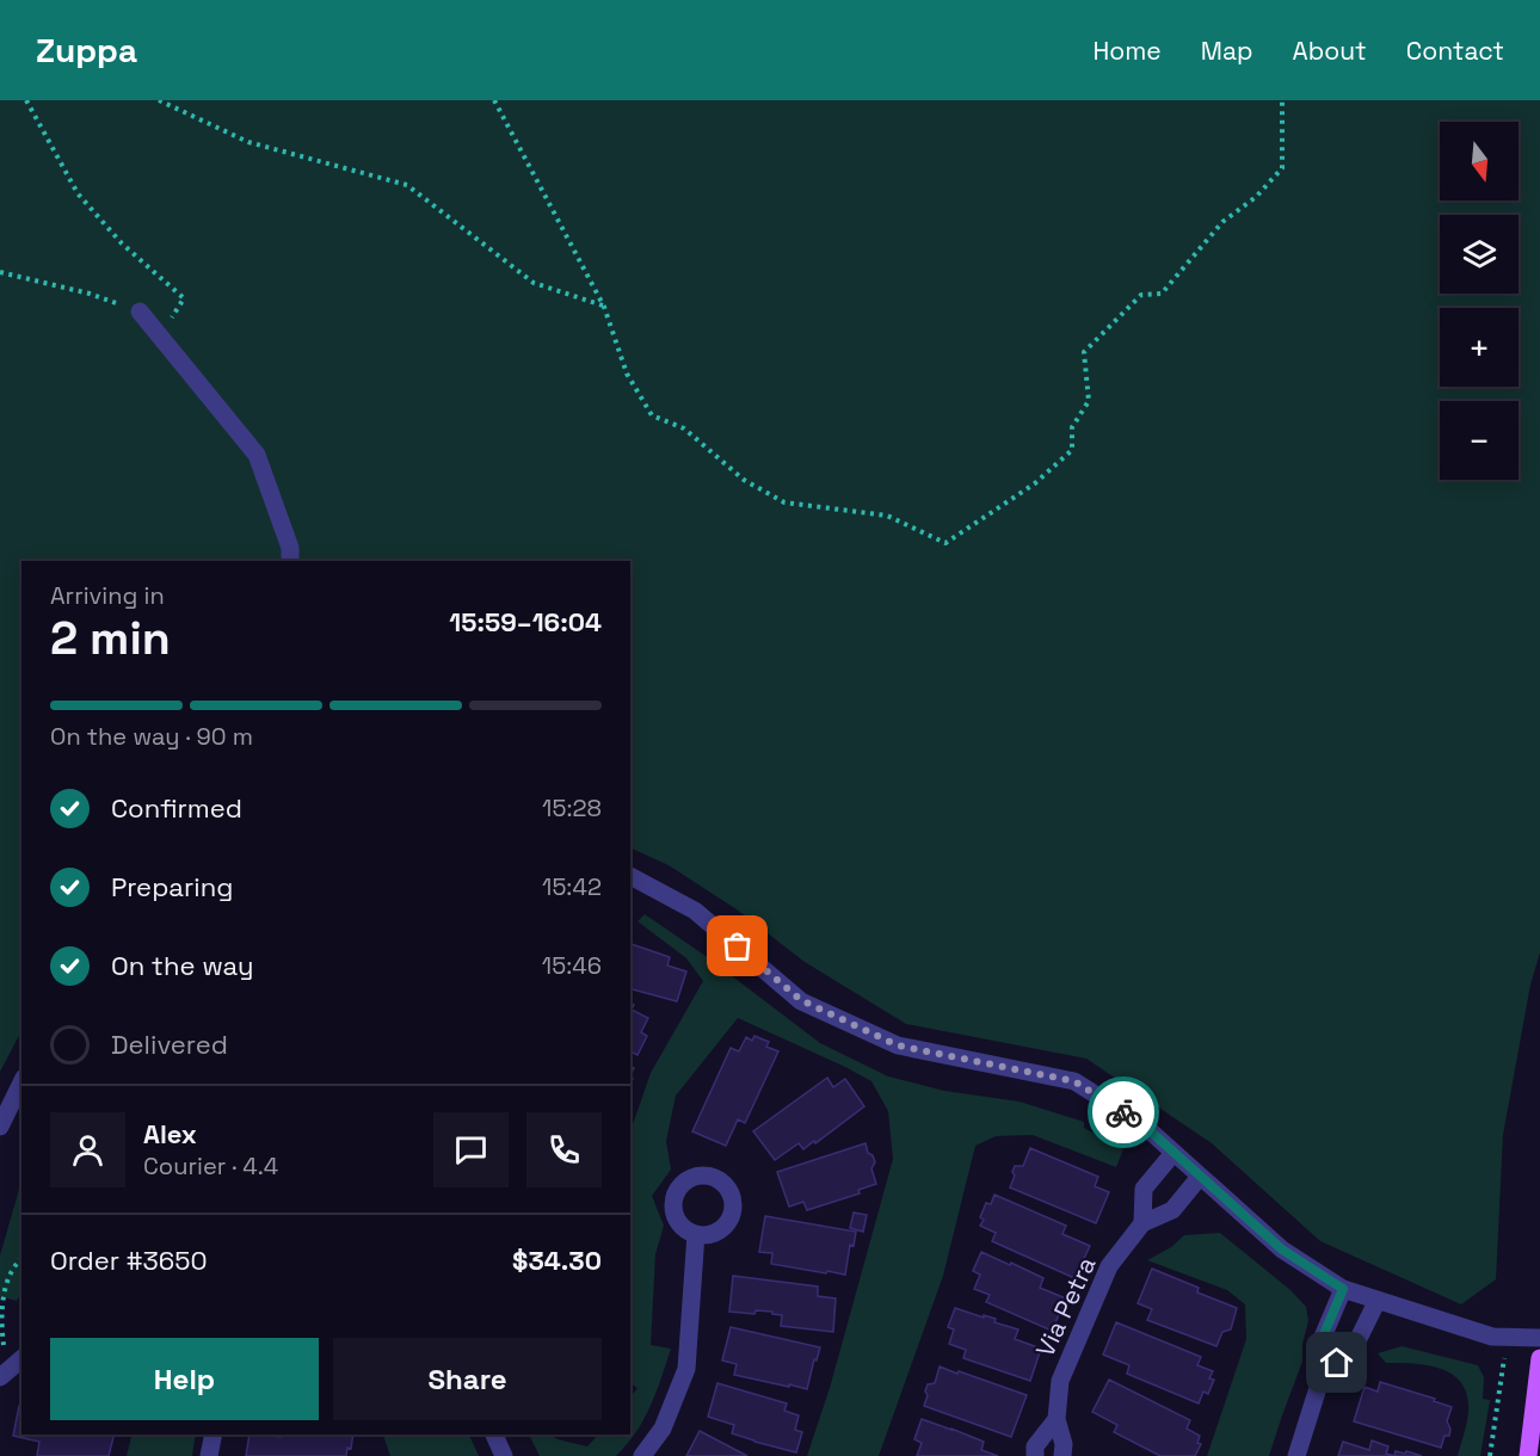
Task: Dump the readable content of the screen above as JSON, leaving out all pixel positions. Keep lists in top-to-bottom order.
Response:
{
  "streets": {
    "street": ["Via Petra"]
  },
  "north": "bottom",
  "page": {
    "header": "Zuppa",
    "nav": [
      "Home",
      "Map",
      "About",
      "Contact"
    ],
    "map_buttons": ["+", "−"],
    "heading": ["2 min", "Arriving in", "15:59–16:04"],
    "panel": [
      "Alex",
      "Courier · 4.4",
      "Order #3650",
      "$34.30"
    ],
    "bar": "On the way · 90 m",
    "list": [
      ["Confirmed", "15:28"],
      ["Preparing", "15:42"],
      ["On the way", "15:46"],
      "Delivered"
    ],
    "buttons": ["Help", "Share"]
  }
}
